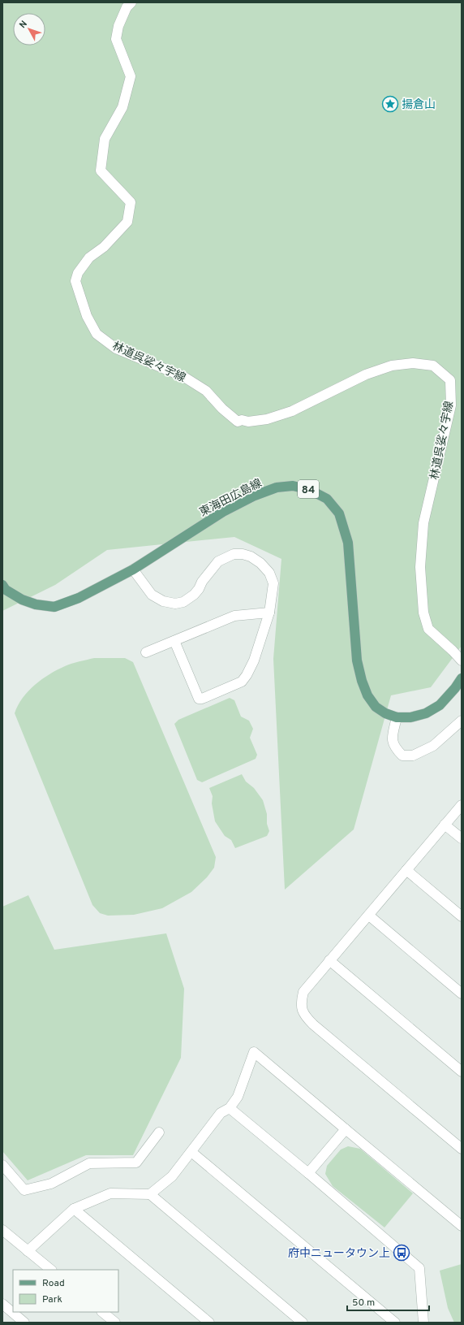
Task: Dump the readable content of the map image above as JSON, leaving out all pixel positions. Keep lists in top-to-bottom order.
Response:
{
  "streets": {
    "main road": ["84", "東海田広島線"],
    "street": ["林道呉娑々宇線"]
  },
  "places": {
    "place": ["揚倉山"],
    "bus stop": ["府中ニュータウン上"]
  },
  "legend": ["Road", "Park"],
  "scale_bar": "50 m",
  "north": "top left"
}
